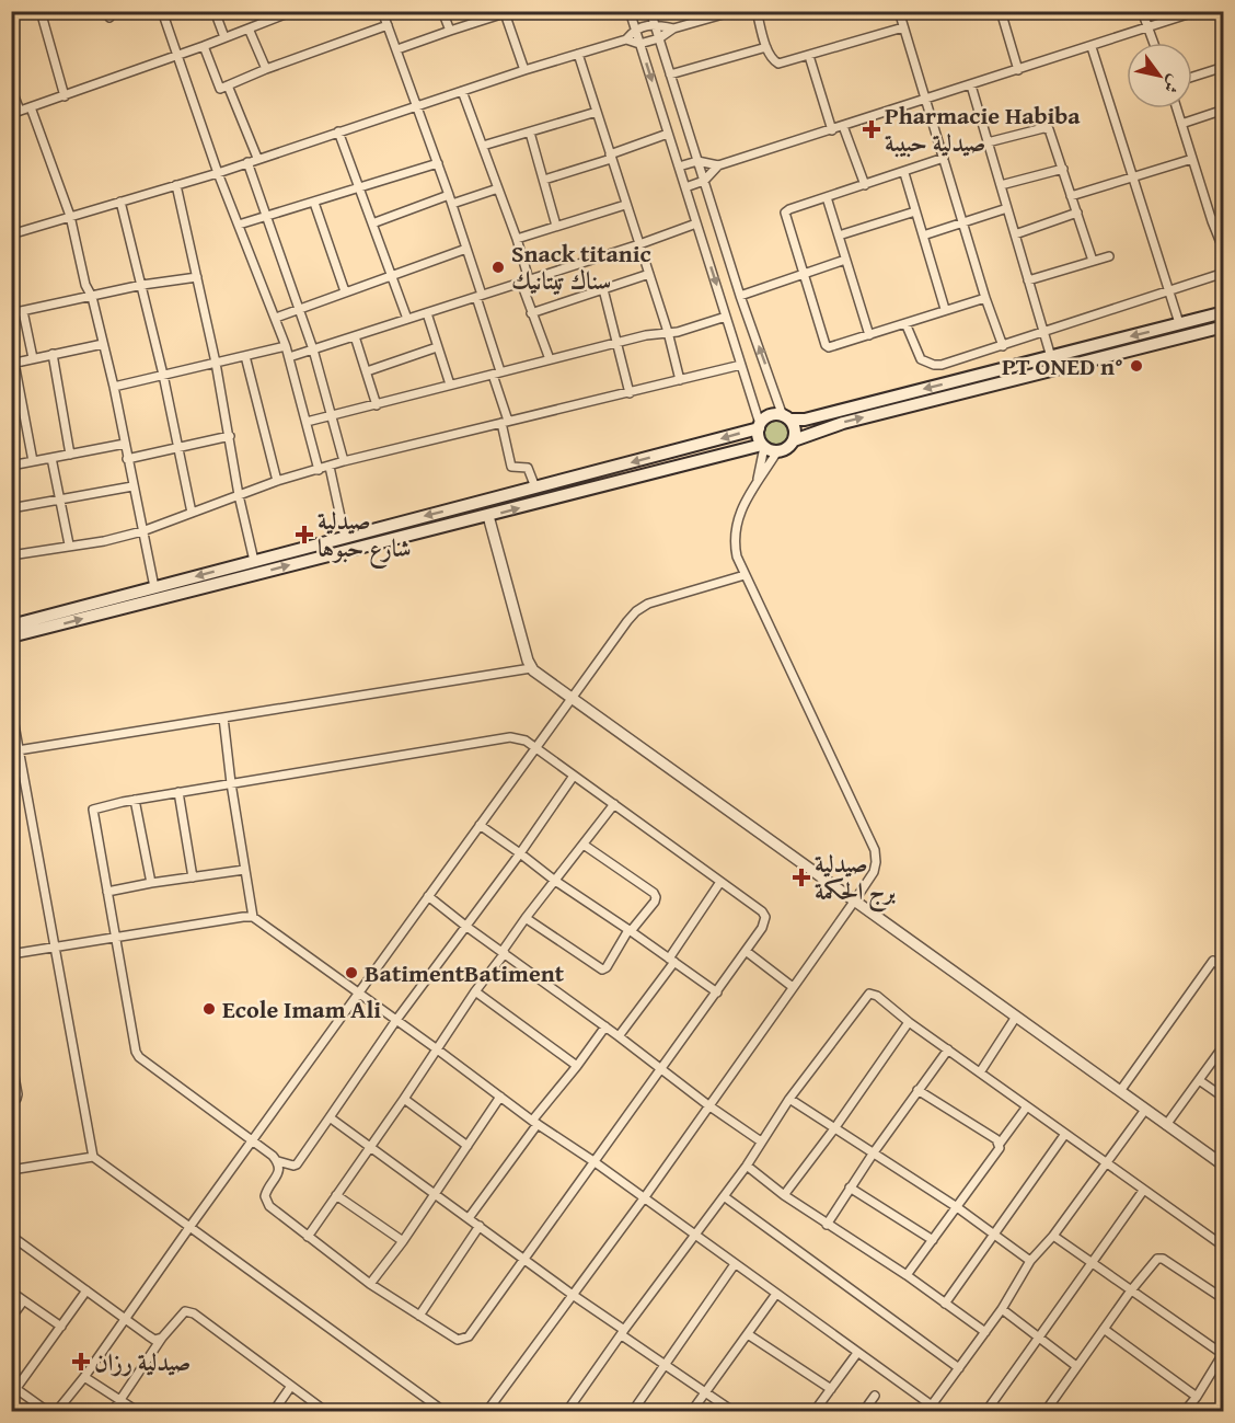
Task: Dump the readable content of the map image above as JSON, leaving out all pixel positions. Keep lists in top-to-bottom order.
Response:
{
  "places": {
    "health": [
      "Pharmacie Habiba صيدلية حبيبة",
      "صيدلية شارع حبوها",
      "صيدلية برج الحكمة",
      "صيدلية رزان"
    ],
    "other": [
      "Snack titanic سناك تيتانيك",
      "PT ONED n°",
      "BatimentBatiment",
      "Ecole Imam Ali"
    ]
  },
  "north": "bottom right"
}
